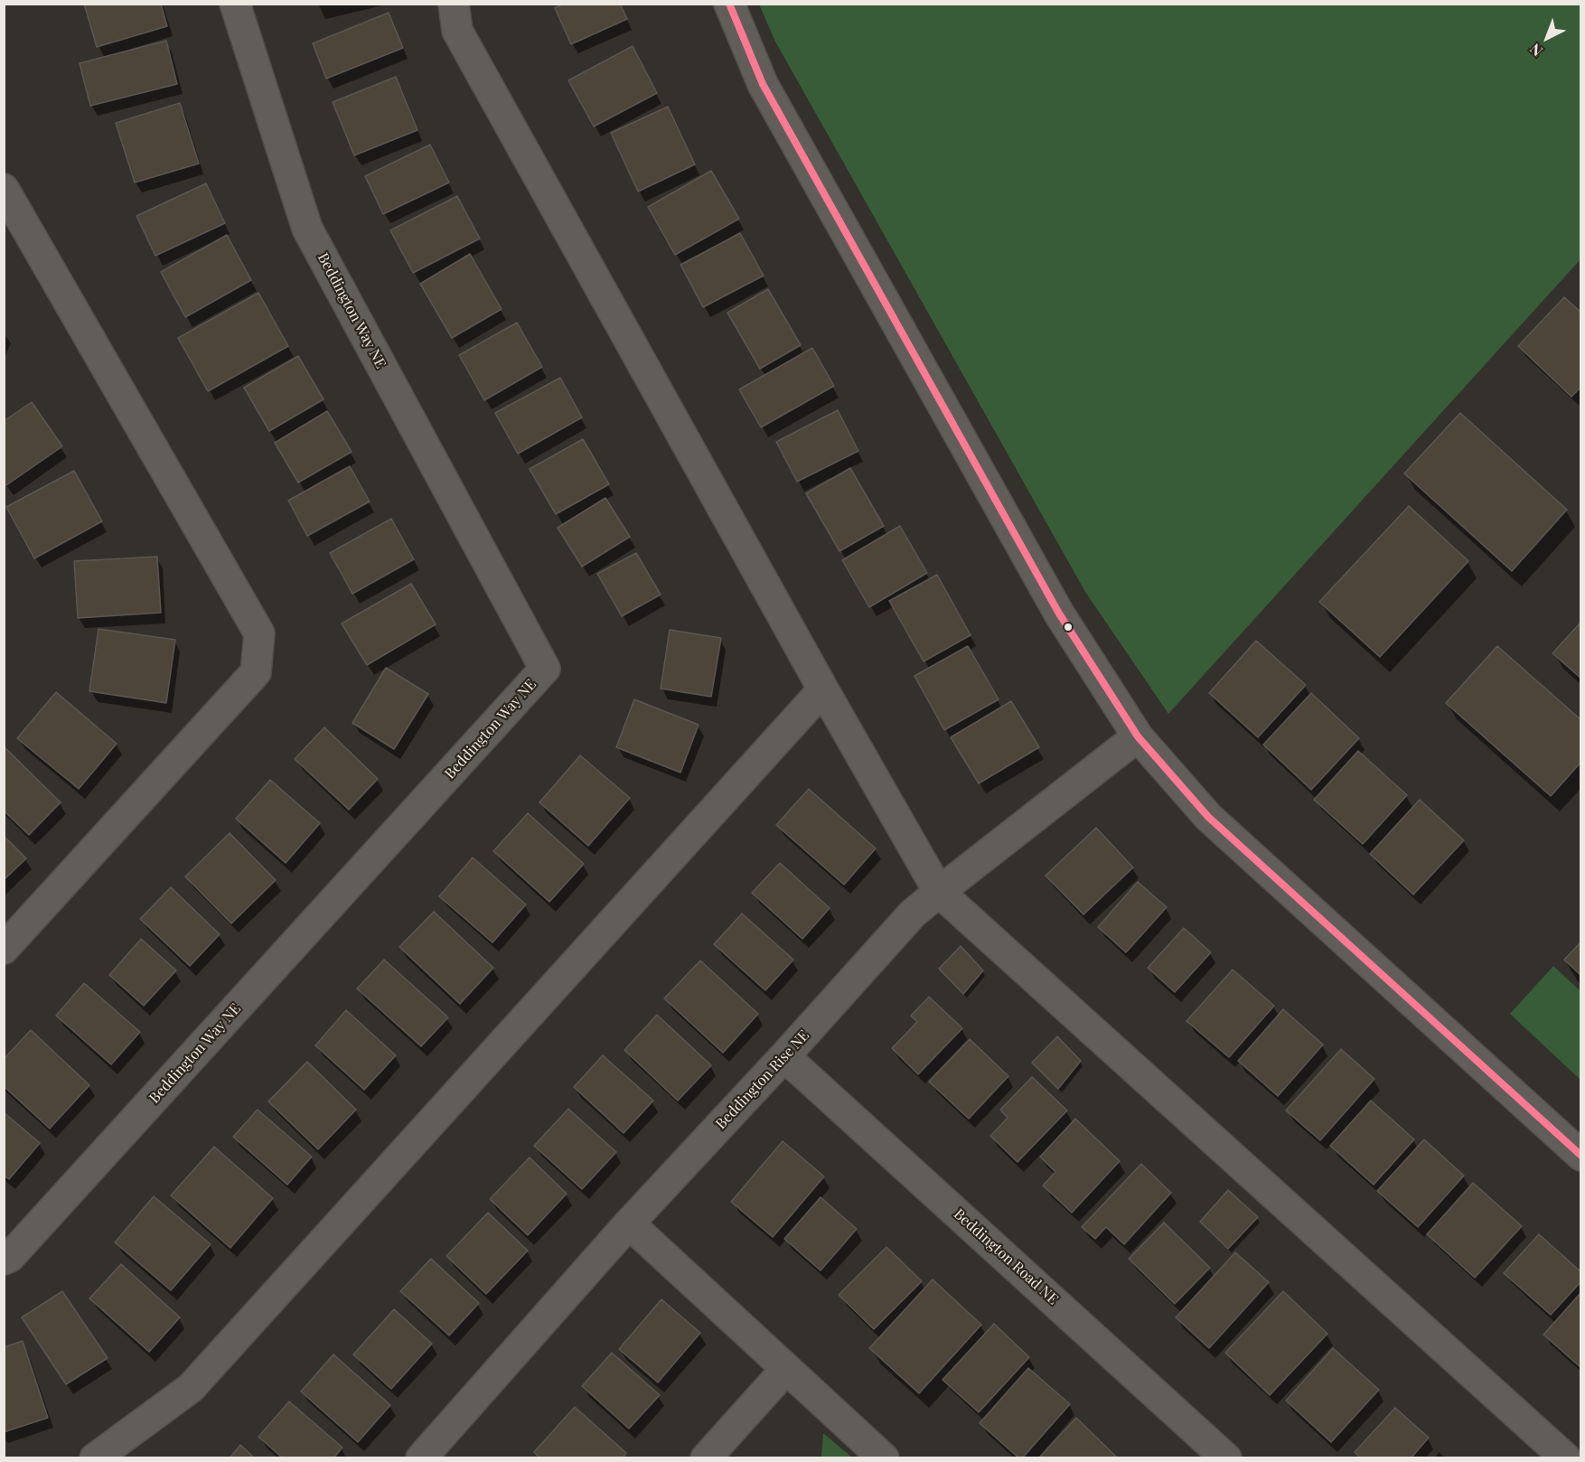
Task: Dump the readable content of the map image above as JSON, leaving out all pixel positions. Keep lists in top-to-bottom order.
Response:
{
  "streets": {
    "street": ["Beddington Way NE", "Beddington Rise NE", "Beddington Road NE"]
  },
  "crossings": [
    ["Beddington Rise NE", "Beddington Road NE"]
  ],
  "north": "bottom left"
}
